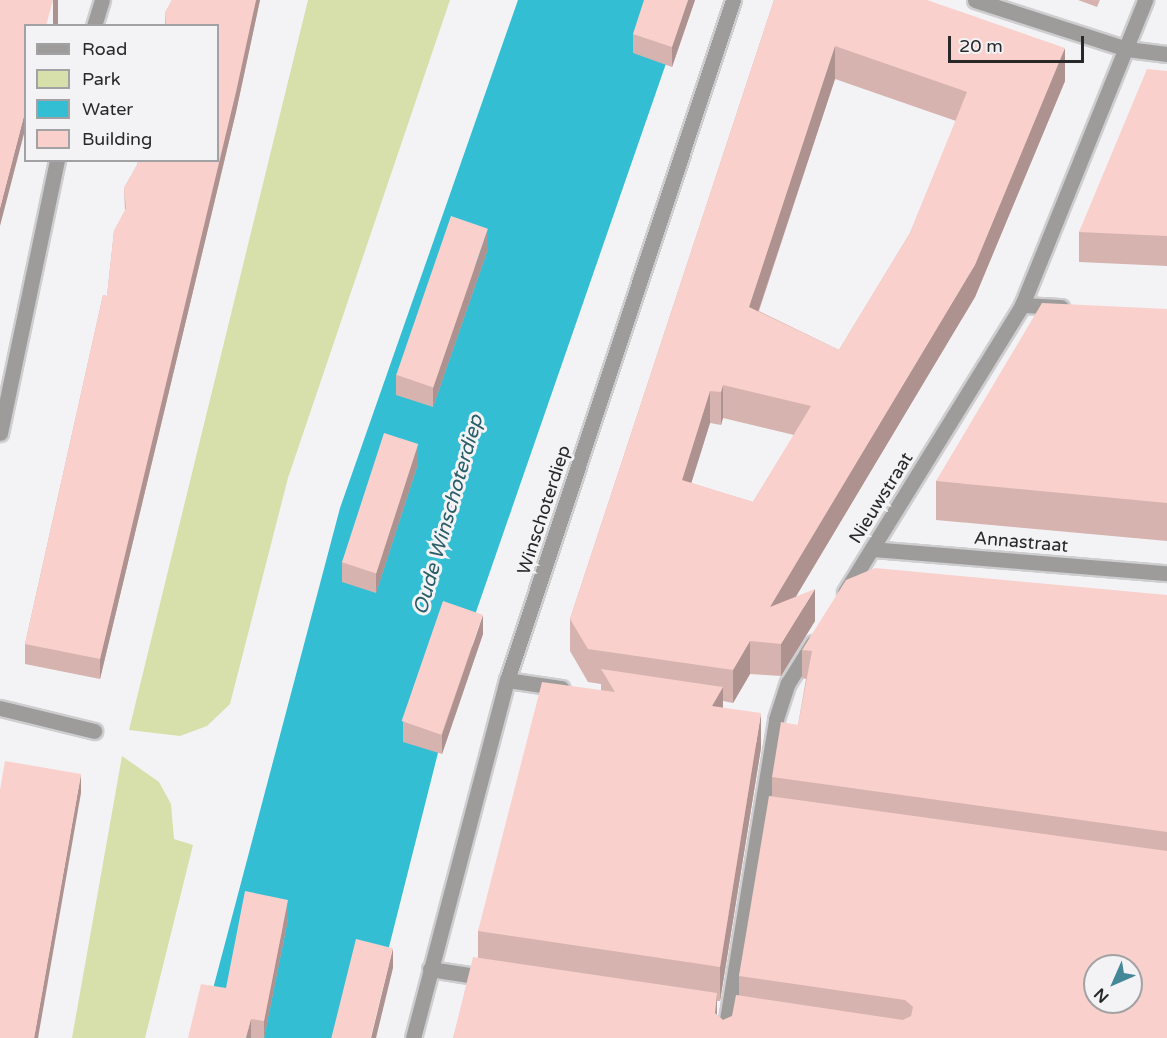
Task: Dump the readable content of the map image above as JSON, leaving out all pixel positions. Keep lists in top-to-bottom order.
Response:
{
  "streets": {
    "street": ["Nieuwstraat", "Winschoterdiep", "Annastraat"]
  },
  "crossings": [
    ["Nieuwstraat", "Annastraat"]
  ],
  "water": ["Oude Winschoterdiep"],
  "legend": [
    "Road",
    "Park",
    "Water",
    "Building"
  ],
  "scale_bar": "20 m",
  "north": "bottom left"
}
